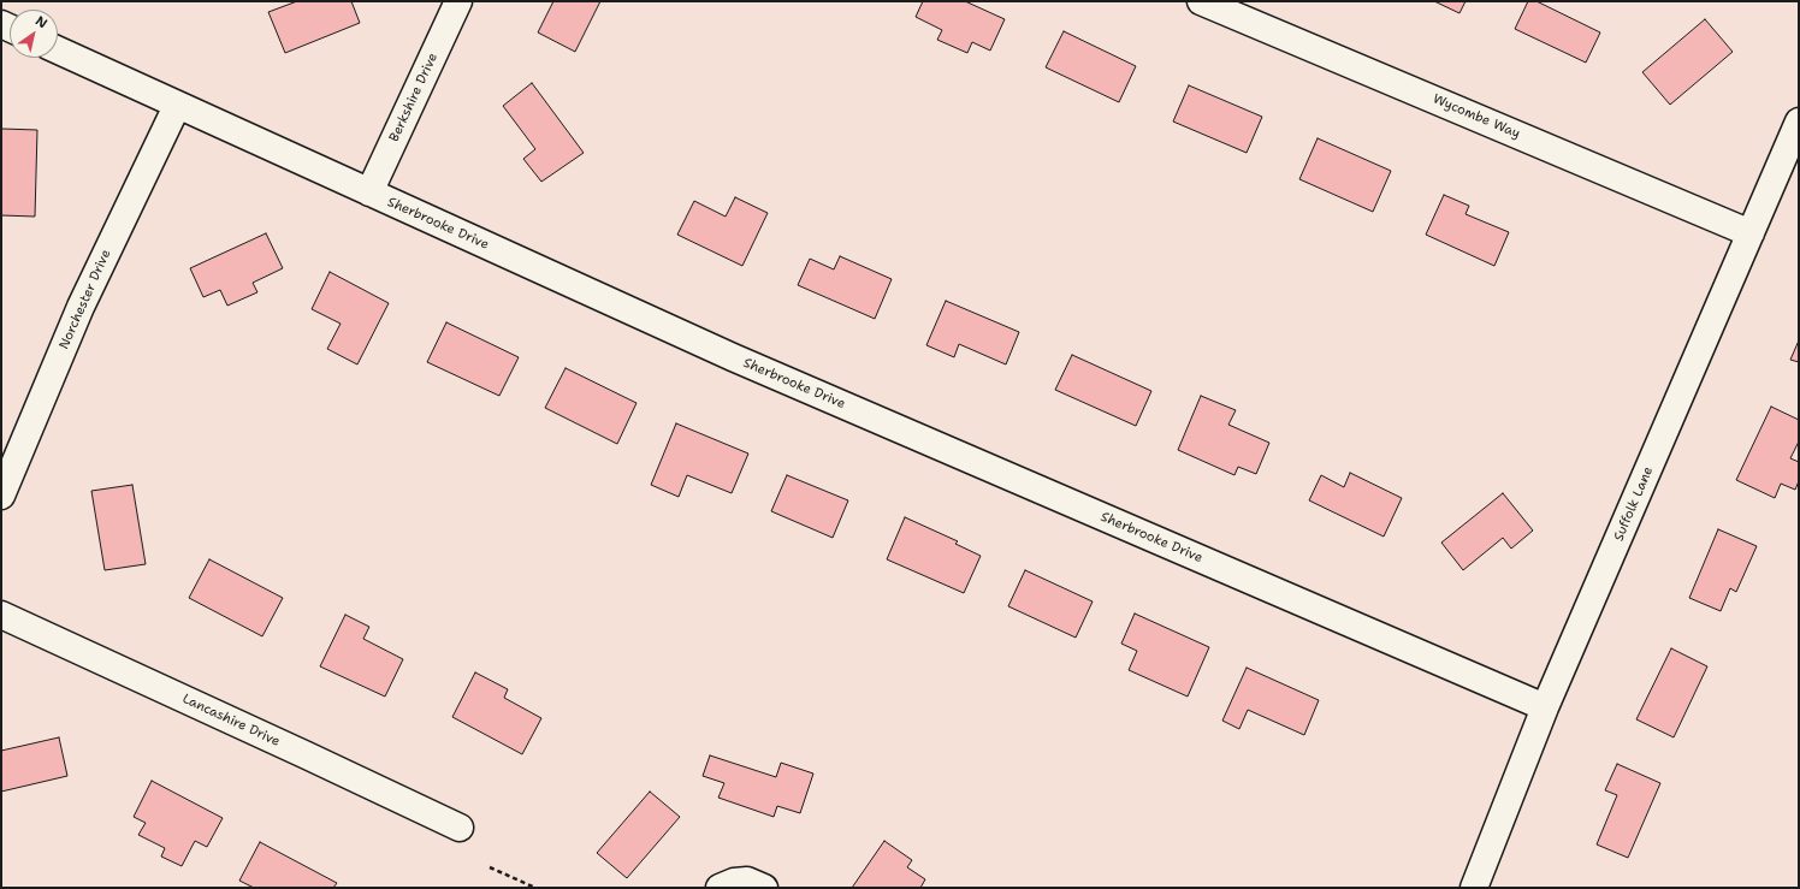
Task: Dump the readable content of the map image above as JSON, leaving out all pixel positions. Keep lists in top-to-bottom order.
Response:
{
  "streets": {
    "street": [
      "Berkshire Drive",
      "Wycombe Way",
      "Sherbrooke Drive",
      "Norchester Drive",
      "Suffolk Lane",
      "Lancashire Drive"
    ]
  },
  "crossings": [
    ["Berkshire Drive", "Sherbrooke Drive"],
    ["Wycombe Way", "Suffolk Lane"],
    ["Sherbrooke Drive", "Norchester Drive"],
    ["Sherbrooke Drive", "Suffolk Lane"]
  ],
  "north": "top right"
}
